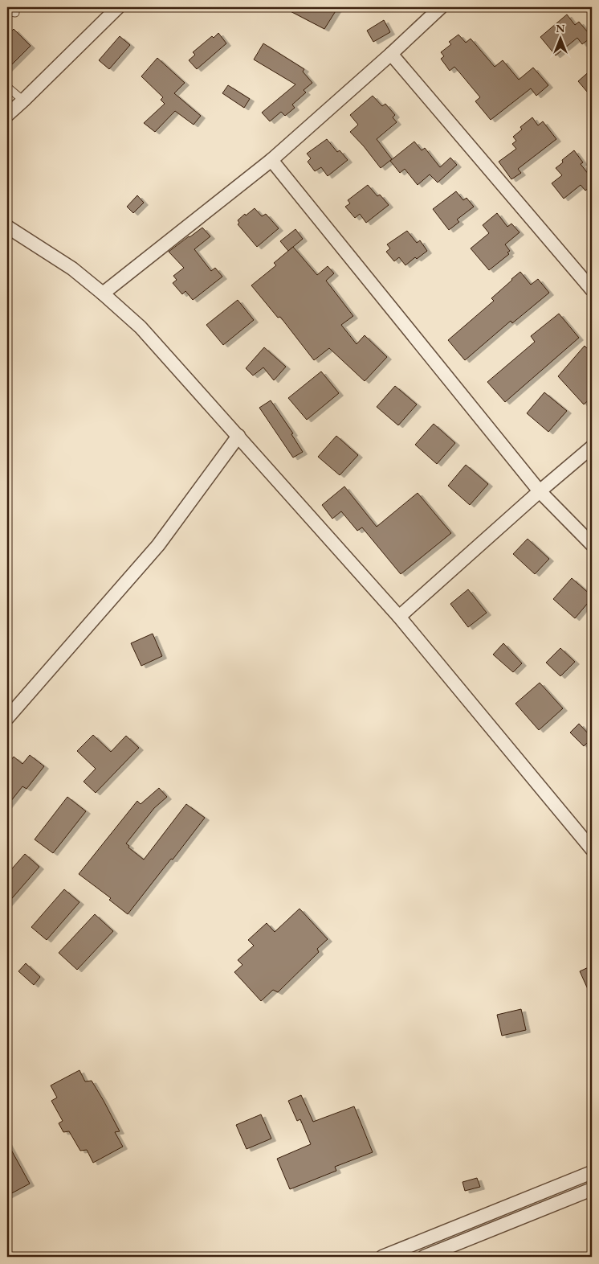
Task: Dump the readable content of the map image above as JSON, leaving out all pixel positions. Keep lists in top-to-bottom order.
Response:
{
  "north": "top"
}
